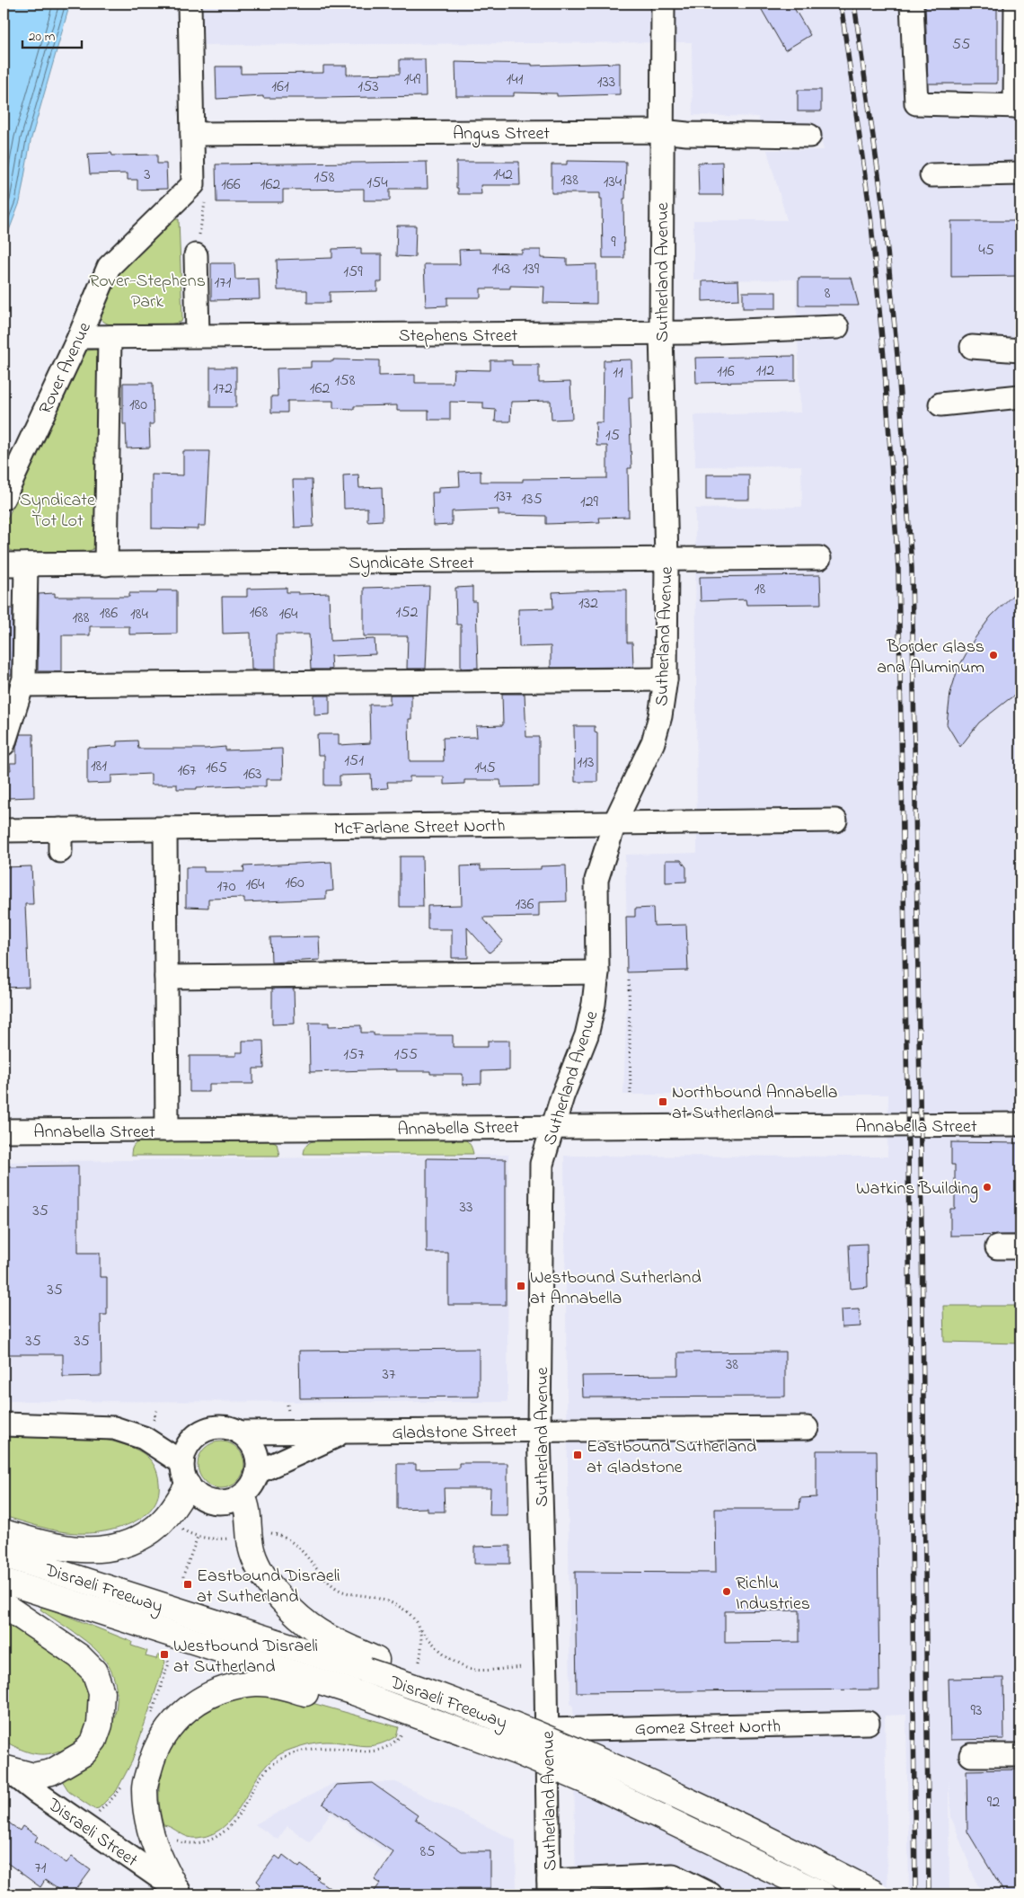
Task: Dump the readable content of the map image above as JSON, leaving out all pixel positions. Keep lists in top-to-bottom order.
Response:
{
  "streets": {
    "main road": ["Disraeli Freeway"],
    "street": [
      "Angus Street",
      "Sutherland Avenue",
      "Stephens Street",
      "Rover Avenue",
      "Syndicate Street",
      "McFarlane Street North",
      "Annabella Street",
      "Gladstone Street",
      "Gomez Street North",
      "Disraeli Street"
    ]
  },
  "crossings": [
    ["Angus Street", "Sutherland Avenue"],
    ["Sutherland Avenue", "Stephens Street"],
    ["Sutherland Avenue", "Syndicate Street"],
    ["Sutherland Avenue", "McFarlane Street North"],
    ["Sutherland Avenue", "Annabella Street"],
    ["Sutherland Avenue", "Gladstone Street"],
    ["Sutherland Avenue", "Gomez Street North"],
    ["Stephens Street", "Rover Avenue"]
  ],
  "parks": ["Rover-Stephens Park", "Syndicate Tot Lot"],
  "places": {
    "other": ["Border Glass and Aluminum", "Watkins Building", "Richlu Industries"],
    "transit": [
      "Northbound Annabella at Sutherland",
      "Westbound Sutherland at Annabella",
      "Eastbound Sutherland at Gladstone",
      "Eastbound Disraeli at Sutherland",
      "Westbound Disraeli at Sutherland"
    ]
  },
  "house_numbers": [
    "55",
    "149",
    "141",
    "133",
    "161",
    "153",
    "3",
    "142",
    "158",
    "138",
    "134",
    "154",
    "166",
    "162",
    "9",
    "45",
    "143",
    "139",
    "159",
    "171",
    "8",
    "112",
    "116",
    "11",
    "158",
    "172",
    "162",
    "180",
    "15",
    "137",
    "135",
    "129",
    "18",
    "132",
    "168",
    "152",
    "186",
    "184",
    "164",
    "188",
    "151",
    "113",
    "181",
    "165",
    "145",
    "167",
    "163",
    "160",
    "164",
    "170",
    "136",
    "157",
    "155",
    "33",
    "35",
    "35",
    "35",
    "35",
    "38",
    "37",
    "93",
    "92",
    "85",
    "71"
  ],
  "scale_bar": "20 m"
}
